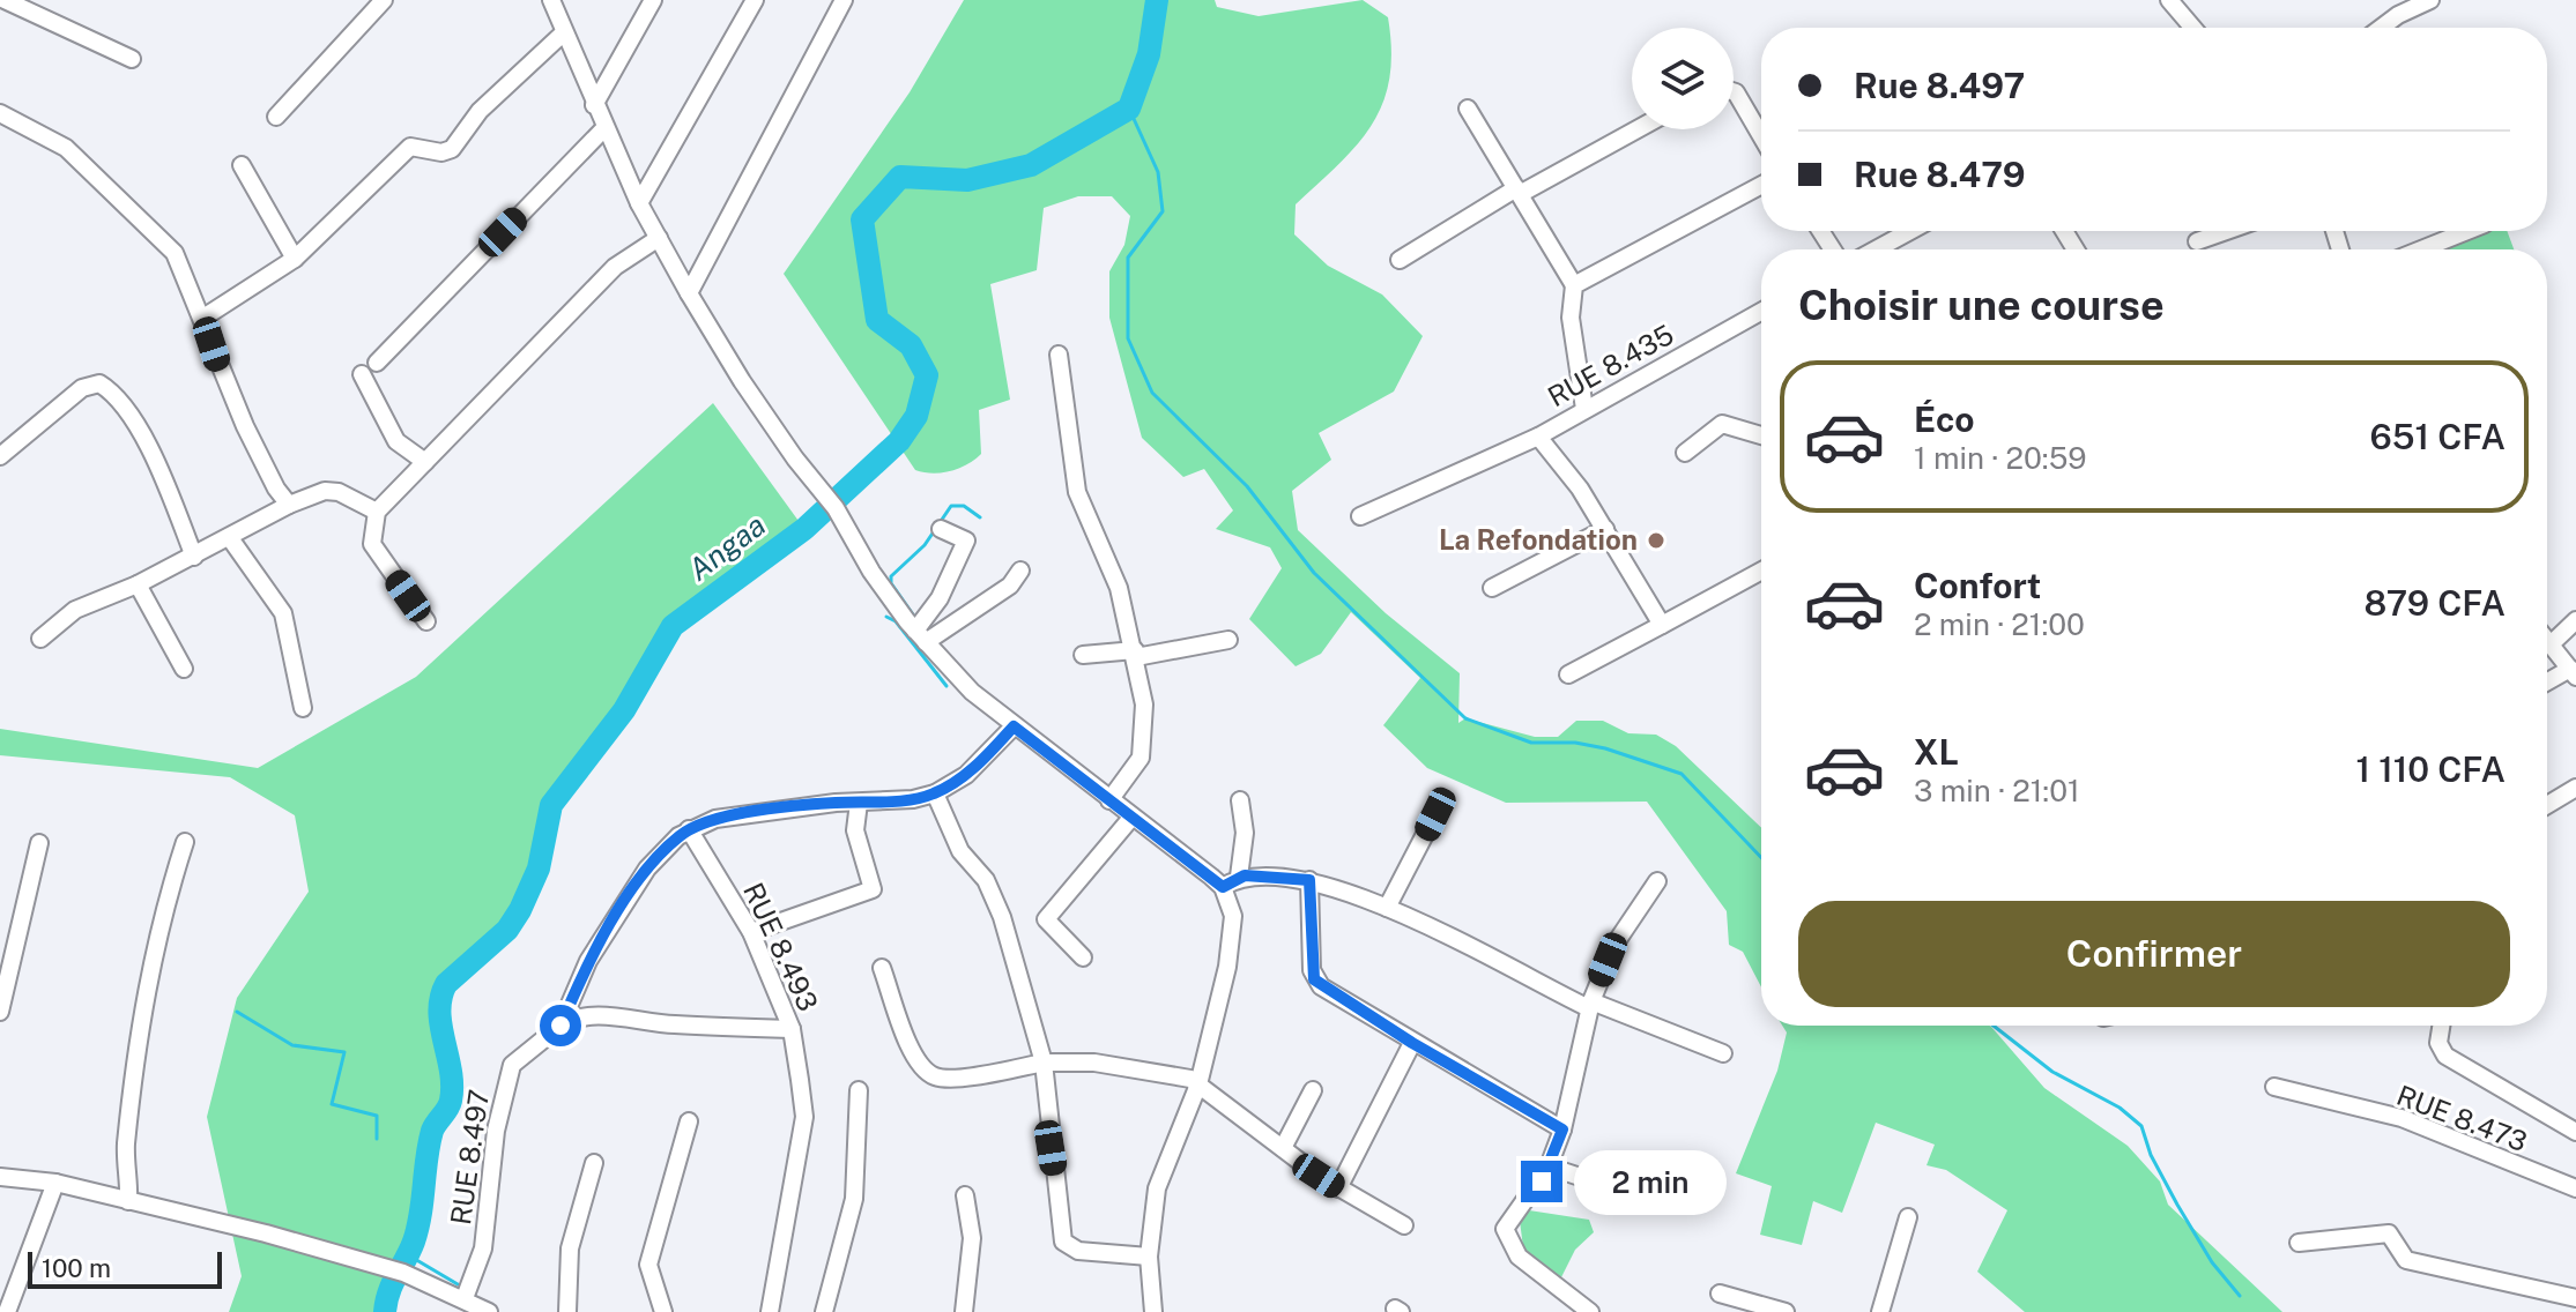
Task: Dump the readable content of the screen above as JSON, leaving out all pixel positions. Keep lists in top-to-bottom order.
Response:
{
  "streets": {
    "street": [
      "RUE 8.435",
      "RUE 8.493",
      "RUE 8.473",
      "RUE 8.497"
    ]
  },
  "crossings": [
    ["RUE 8.493", "RUE 8.497"]
  ],
  "water": ["Angaa"],
  "places": ["La Refondation"],
  "scale_bar": "100 m",
  "page": {
    "banner": ["Rue 8.497", "Rue 8.479"],
    "heading": "Choisir une course",
    "list": [
      {
        "name": "Éco",
        "note": "1 min · 20:59",
        "value": "651 CFA"
      },
      {
        "name": "Confort",
        "note": "2 min · 21:00",
        "value": "879 CFA"
      },
      {
        "name": "XL",
        "note": "3 min · 21:01",
        "value": "1 110 CFA"
      }
    ],
    "buttons": "Confirmer",
    "bubble": "2 min",
    "scale": "100 m"
  }
}
